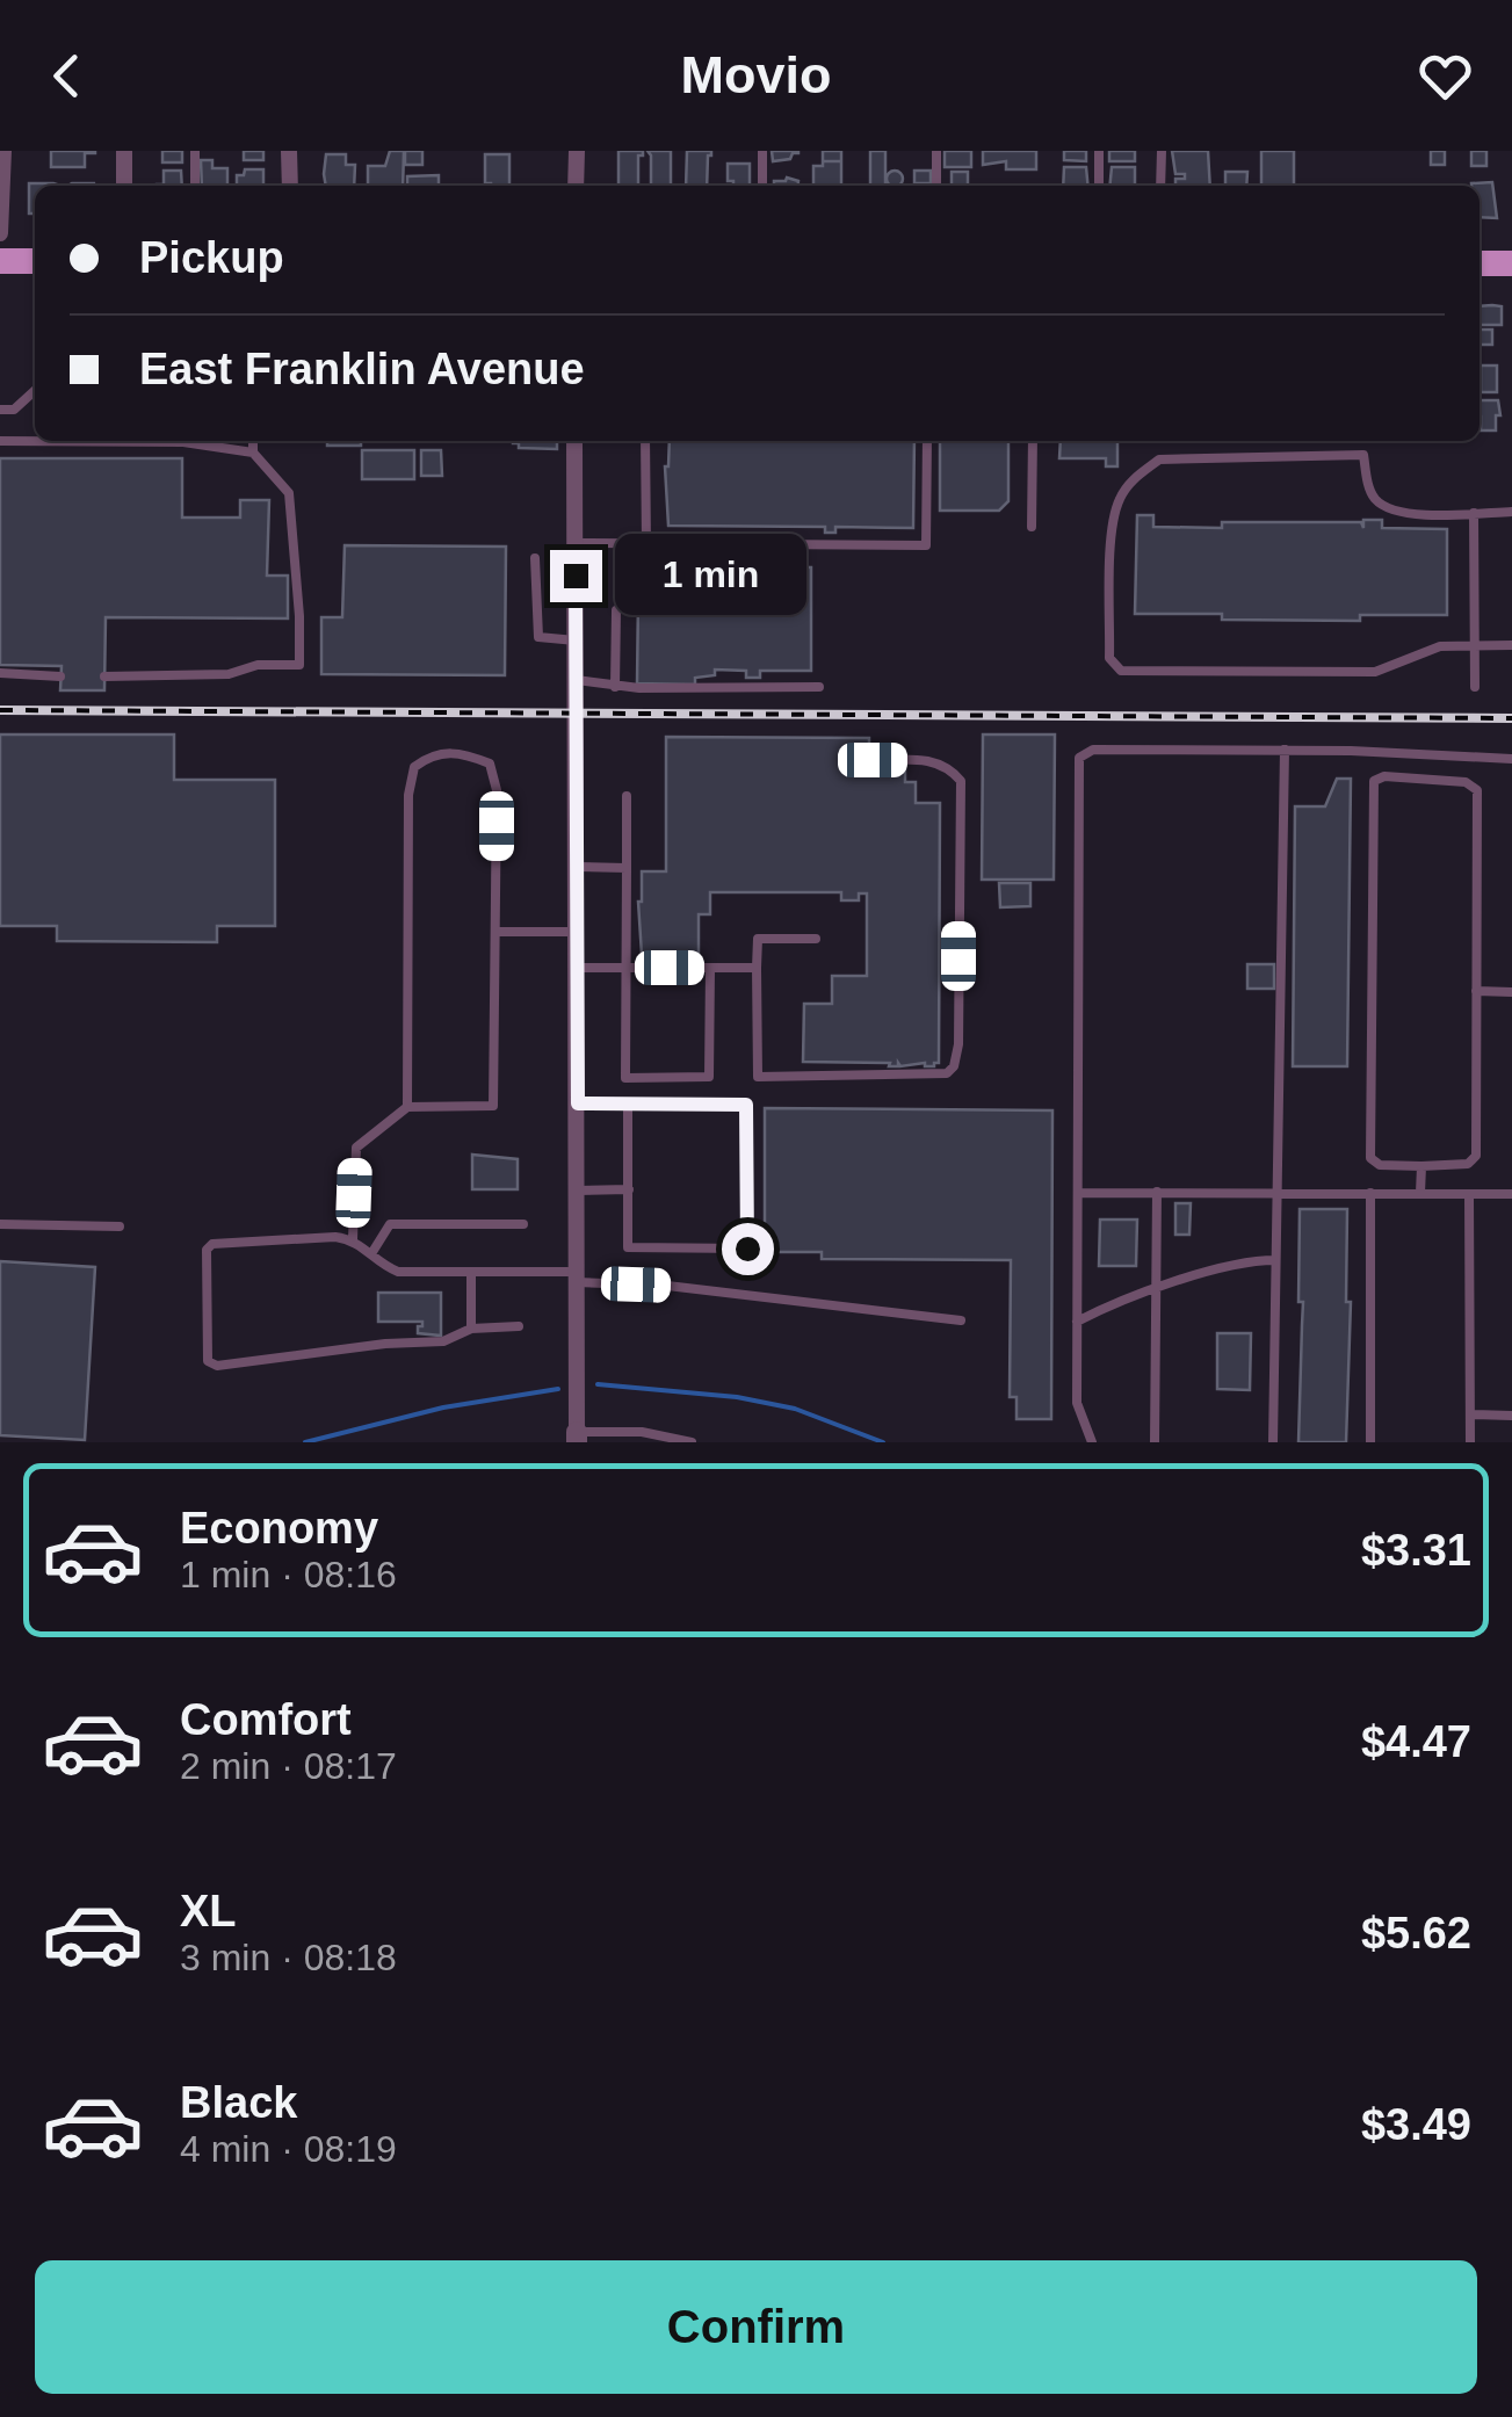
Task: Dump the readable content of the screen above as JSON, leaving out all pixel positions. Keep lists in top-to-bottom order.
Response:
{
  "page": {
    "header": "Movio",
    "banner": ["Pickup", "East Franklin Avenue"],
    "bubble": "1 min",
    "list": [
      {
        "name": "Economy",
        "note": "1 min · 08:16",
        "value": "$3.31"
      },
      {
        "name": "Comfort",
        "note": "2 min · 08:17",
        "value": "$4.47"
      },
      {
        "name": "XL",
        "note": "3 min · 08:18",
        "value": "$5.62"
      },
      {
        "name": "Black",
        "note": "4 min · 08:19",
        "value": "$3.49"
      }
    ],
    "buttons": "Confirm"
  }
}
